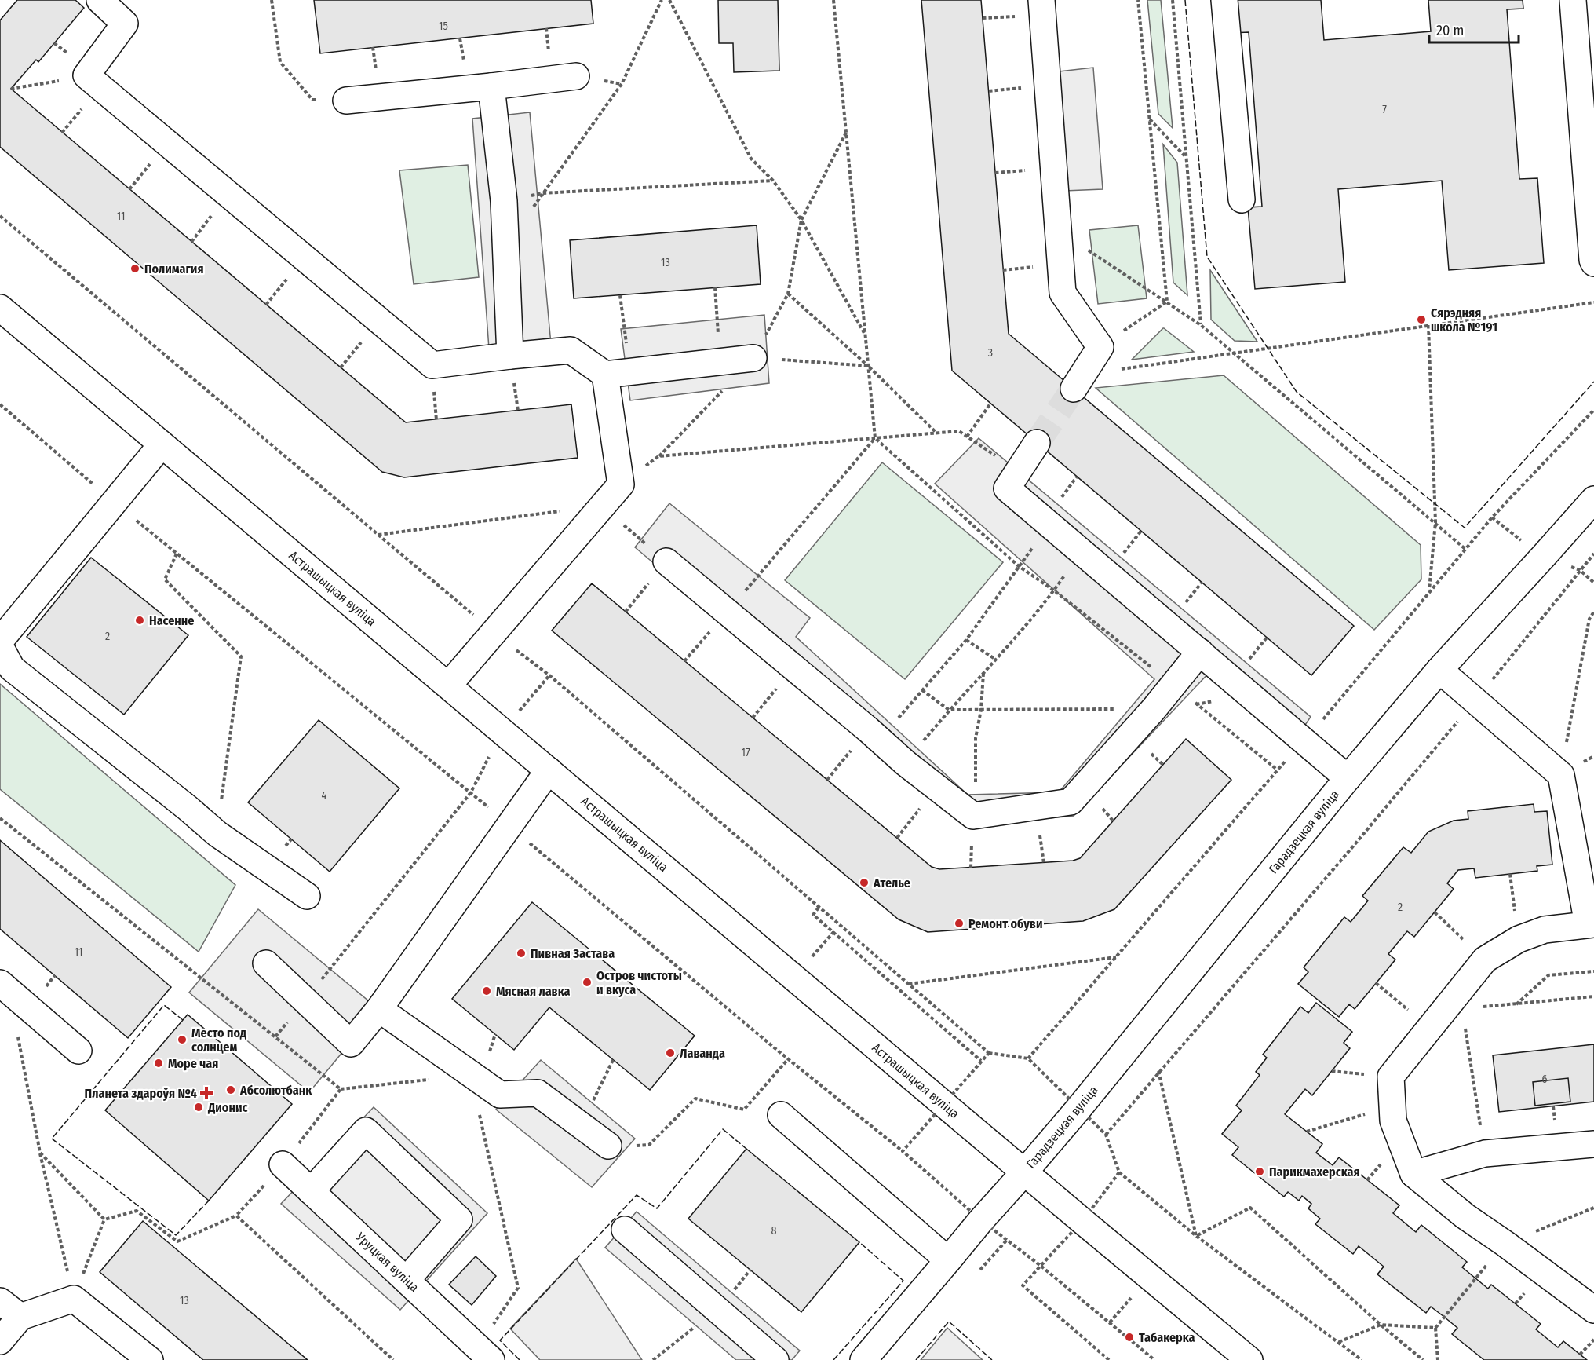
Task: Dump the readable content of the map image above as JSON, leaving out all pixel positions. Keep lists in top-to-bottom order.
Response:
{
  "streets": {
    "main road": ["Астрашыцкая вуліца", "Гарадзецкая вуліца", "Уруцкая вуліца"]
  },
  "crossings": [
    ["Астрашыцкая вуліца", "Гарадзецкая вуліца"]
  ],
  "places": {
    "other": [
      "Полимагия",
      "Сярэдняя школа №191",
      "Насенне",
      "Ателье",
      "Ремонт обуви",
      "Пивная Застава",
      "Остров чистоты и вкуса",
      "Мясная лавка",
      "Место под солнцем",
      "Лаванда",
      "Море чая",
      "Абсолютбанк",
      "Дионис",
      "Парикмахерская",
      "Табакерка"
    ],
    "health": ["Планета здароўя №4"]
  },
  "house_numbers": [
    "15",
    "7",
    "11",
    "13",
    "3",
    "2",
    "17",
    "4",
    "2",
    "11",
    "6",
    "8",
    "13"
  ],
  "scale_bar": "20 m"
}
